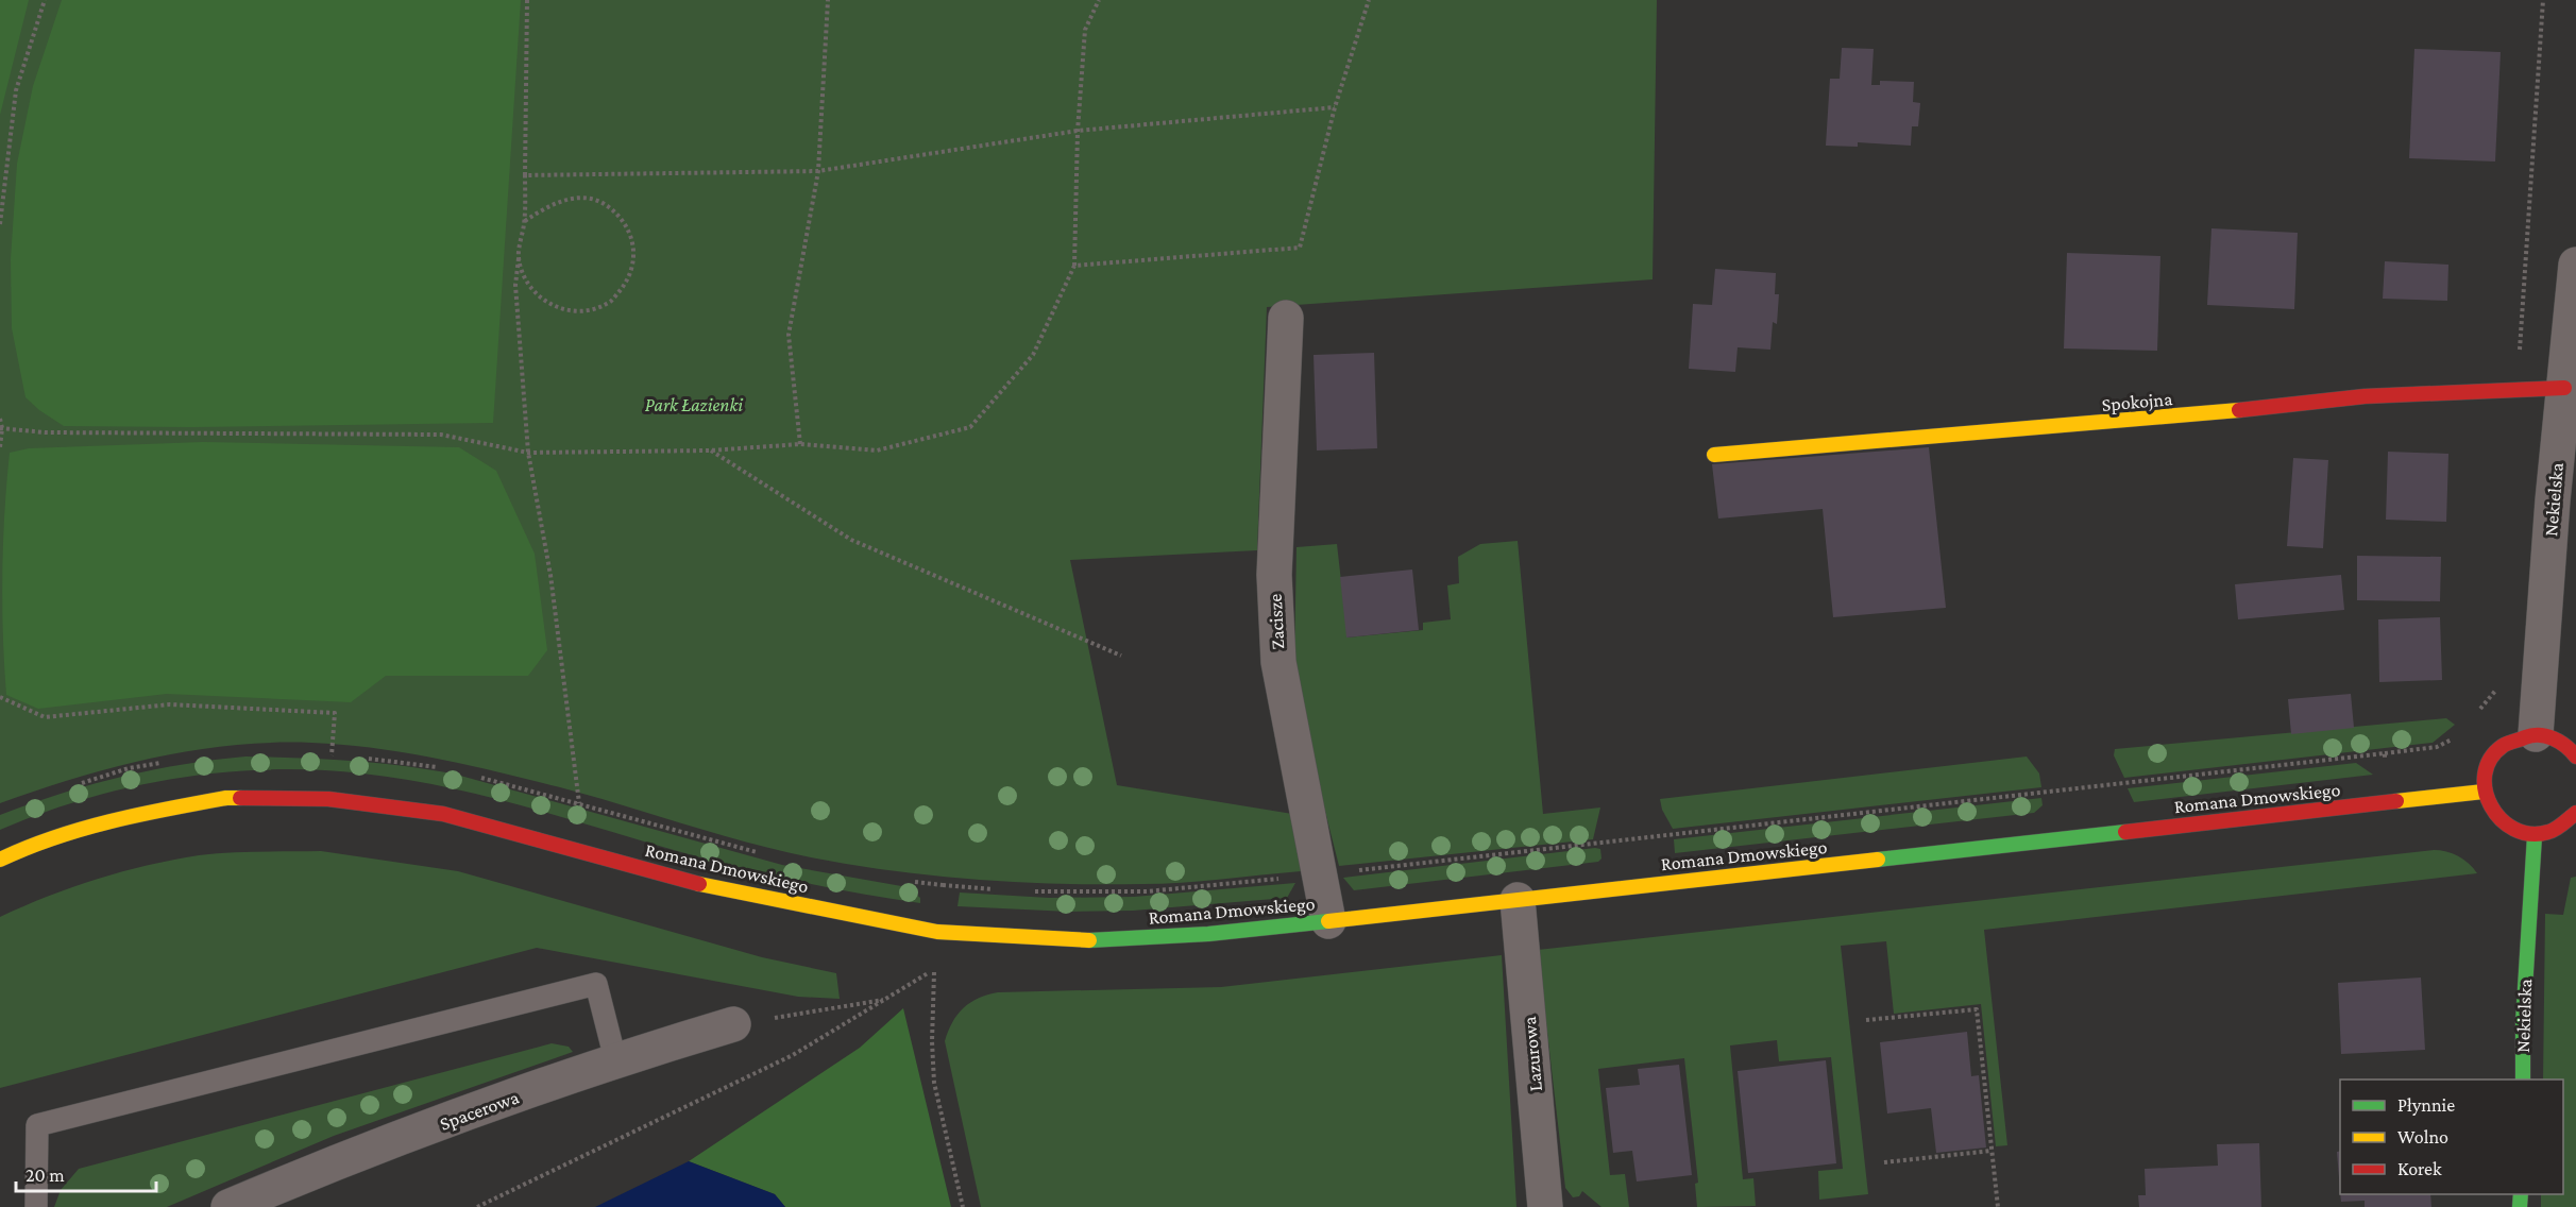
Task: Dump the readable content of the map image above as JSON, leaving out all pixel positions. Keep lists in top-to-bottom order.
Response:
{
  "streets": {
    "street": [
      "Spokojna",
      "Nekielska",
      "Zacisze",
      "Romana Dmowskiego",
      "Lazurowa",
      "Spacerowa"
    ]
  },
  "crossings": [
    ["Spokojna", "Nekielska"],
    ["Zacisze", "Romana Dmowskiego"],
    ["Romana Dmowskiego", "Lazurowa"]
  ],
  "parks": ["Park Łazienki"],
  "legend": ["Płynnie", "Wolno", "Korek"],
  "scale_bar": "20 m"
}
